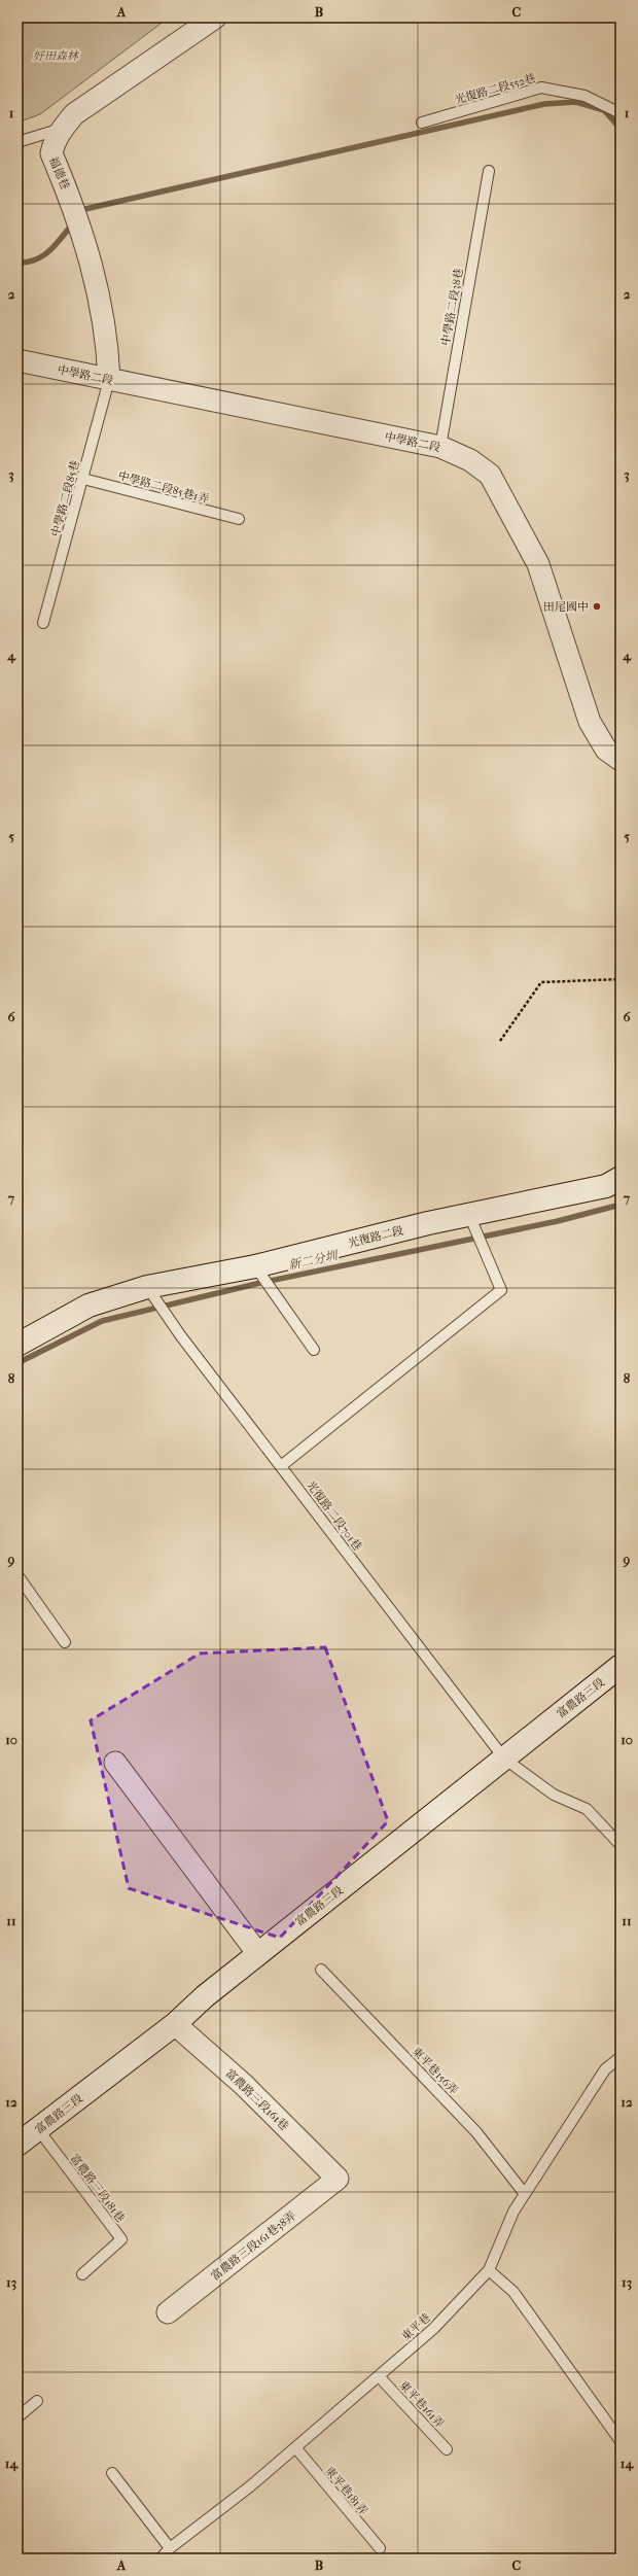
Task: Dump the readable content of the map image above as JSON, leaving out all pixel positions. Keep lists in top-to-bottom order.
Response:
{
  "streets": {
    "street": [
      "福德巷",
      "中學路二段",
      "光復路二段",
      "富農路三段",
      "富農路三段161巷",
      "富農路三段161巷38弄"
    ],
    "lane": [
      "光復路二段552巷",
      "中學路二段38巷",
      "中學路二段85巷1弄",
      "中學路二段85巷",
      "光復路二段701巷",
      "東平巷156弄",
      "富農路三段181巷",
      "東平巷",
      "東平巷161弄",
      "東平巷181弄"
    ]
  },
  "crossings": [
    ["福德巷", "中學路二段"],
    ["福德巷", "中學路二段85巷"],
    ["中學路二段38巷", "中學路二段"],
    ["中學路二段", "中學路二段85巷"],
    ["中學路二段85巷1弄", "中學路二段85巷"],
    ["光復路二段", "光復路二段701巷"],
    ["光復路二段701巷", "富農路三段"],
    ["富農路三段", "富農路三段161巷"],
    ["富農路三段", "富農路三段181巷"],
    ["東平巷156弄", "東平巷"],
    ["富農路三段161巷", "富農路三段161巷38弄"],
    ["東平巷", "東平巷161弄"],
    ["東平巷", "東平巷181弄"]
  ],
  "water": ["新二分圳"],
  "parks": ["好田森林"],
  "places": ["田尾國中"],
  "grid": {
    "columns": ["A", "B", "C"],
    "rows": [
      "1",
      "2",
      "3",
      "4",
      "5",
      "6",
      "7",
      "8",
      "9",
      "10",
      "11",
      "12",
      "13",
      "14"
    ]
  }
}
